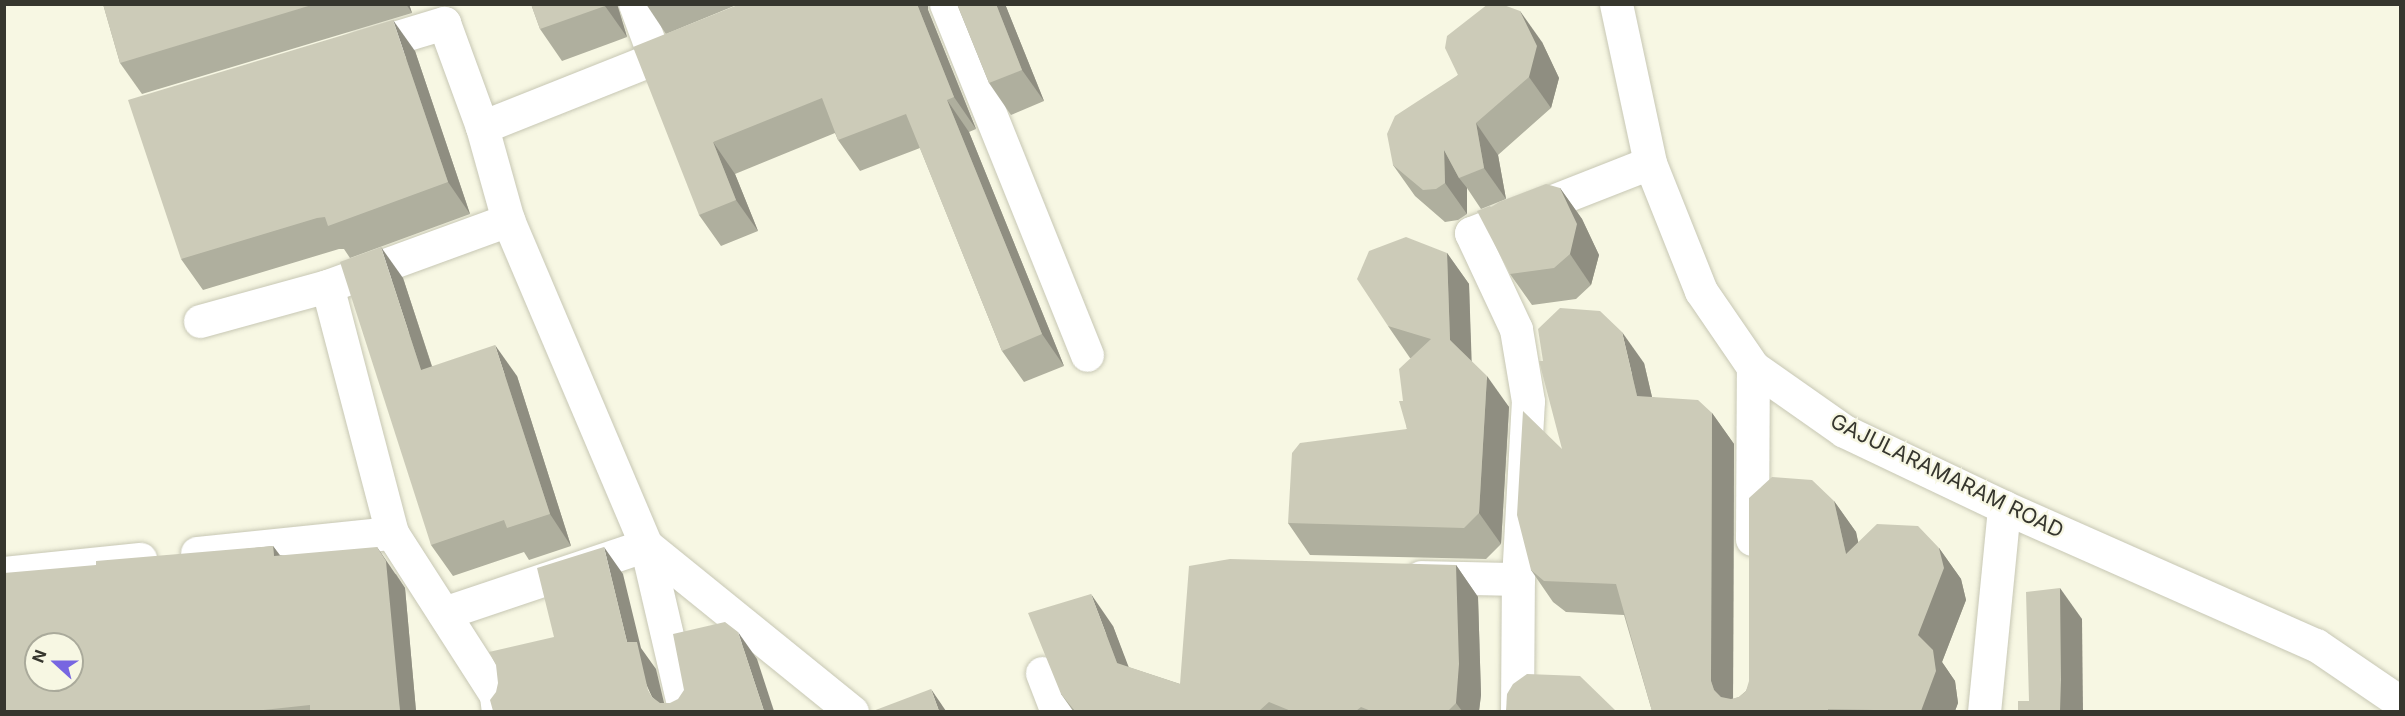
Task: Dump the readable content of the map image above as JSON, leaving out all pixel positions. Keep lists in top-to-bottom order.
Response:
{
  "streets": {
    "street": ["GAJULARAMARAM ROAD"]
  },
  "north": "left"
}
